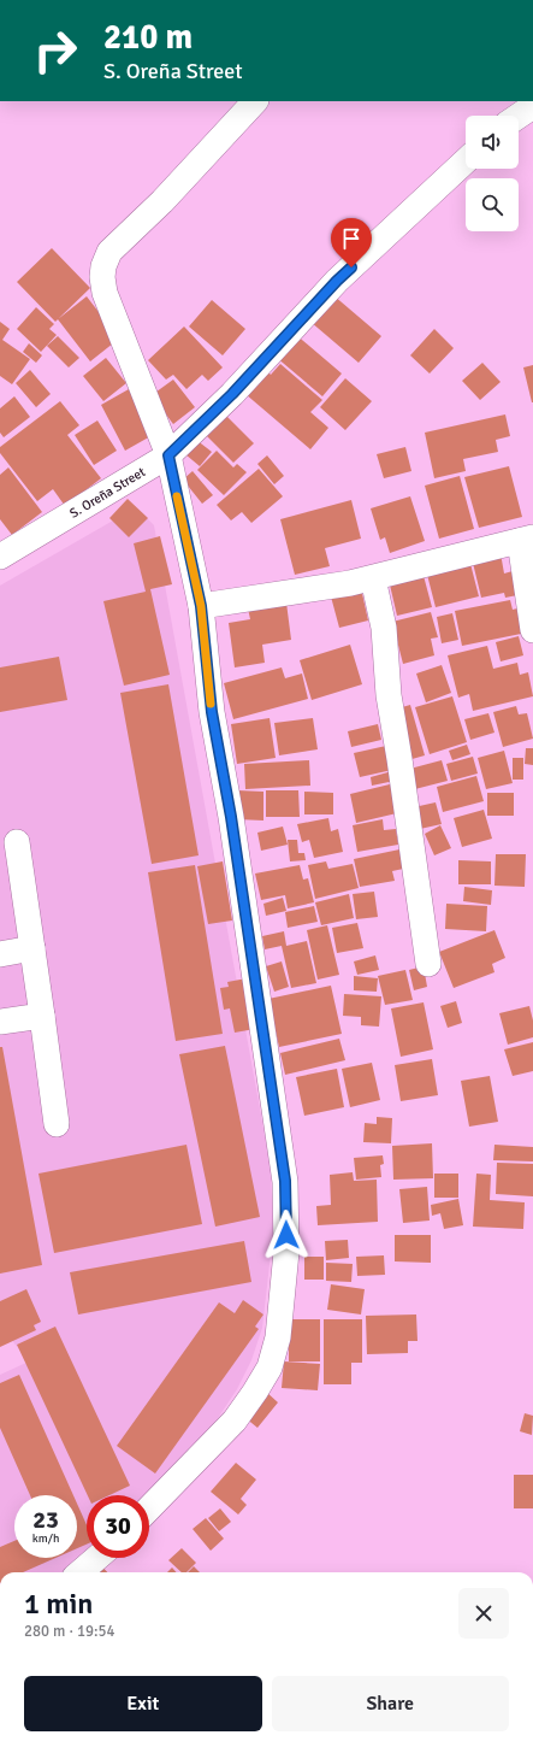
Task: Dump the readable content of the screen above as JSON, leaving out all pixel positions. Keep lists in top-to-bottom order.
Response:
{
  "streets": {
    "street": ["S. Oreña Street"]
  },
  "page": {
    "turn": ["210 m", "S. Oreña Street"],
    "speed": "23 km/h",
    "limit": "30",
    "heading": ["1 min", "280 m · 19:54"],
    "buttons": ["Exit", "Share"]
  }
}
